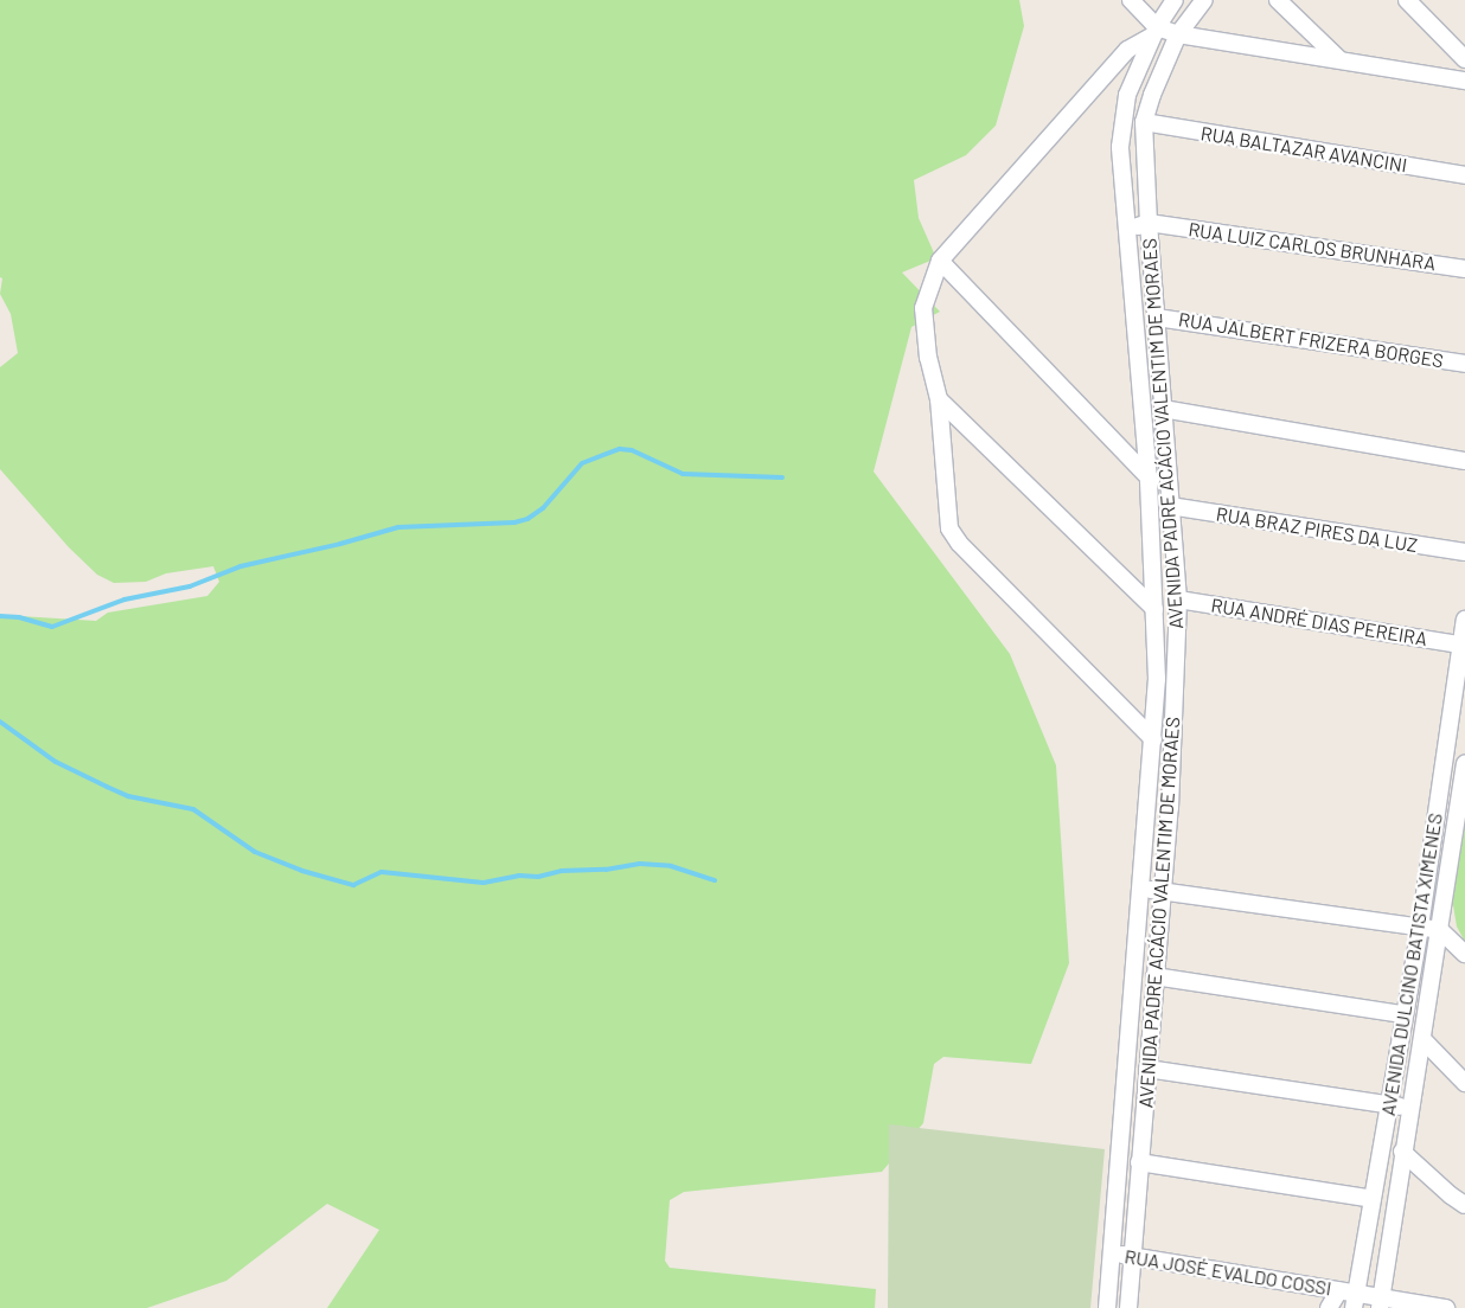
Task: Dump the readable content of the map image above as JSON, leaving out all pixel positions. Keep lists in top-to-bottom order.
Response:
{
  "streets": {
    "street": [
      "RUA BALTAZAR AVANCINI",
      "RUA LUIZ CARLOS BRUNHARA",
      "RUA JALBERT FRIZERA BORGES",
      "AVENIDA PADRE ACÁCIO VALENTIM DE MORAES",
      "RUA BRAZ PIRES DA LUZ",
      "RUA ANDRÉ DIAS PEREIRA",
      "AVENIDA DULCINO BATISTA XIMENES",
      "RUA JOSÉ EVALDO COSSI"
    ]
  },
  "crossings": [
    ["RUA BALTAZAR AVANCINI", "AVENIDA PADRE ACÁCIO VALENTIM DE MORAES"],
    ["RUA LUIZ CARLOS BRUNHARA", "AVENIDA PADRE ACÁCIO VALENTIM DE MORAES"],
    ["RUA JALBERT FRIZERA BORGES", "AVENIDA PADRE ACÁCIO VALENTIM DE MORAES"],
    ["AVENIDA PADRE ACÁCIO VALENTIM DE MORAES", "RUA BRAZ PIRES DA LUZ"],
    ["AVENIDA PADRE ACÁCIO VALENTIM DE MORAES", "RUA ANDRÉ DIAS PEREIRA"],
    ["AVENIDA PADRE ACÁCIO VALENTIM DE MORAES", "RUA JOSÉ EVALDO COSSI"],
    ["RUA ANDRÉ DIAS PEREIRA", "AVENIDA DULCINO BATISTA XIMENES"],
    ["AVENIDA DULCINO BATISTA XIMENES", "RUA JOSÉ EVALDO COSSI"]
  ]
}
